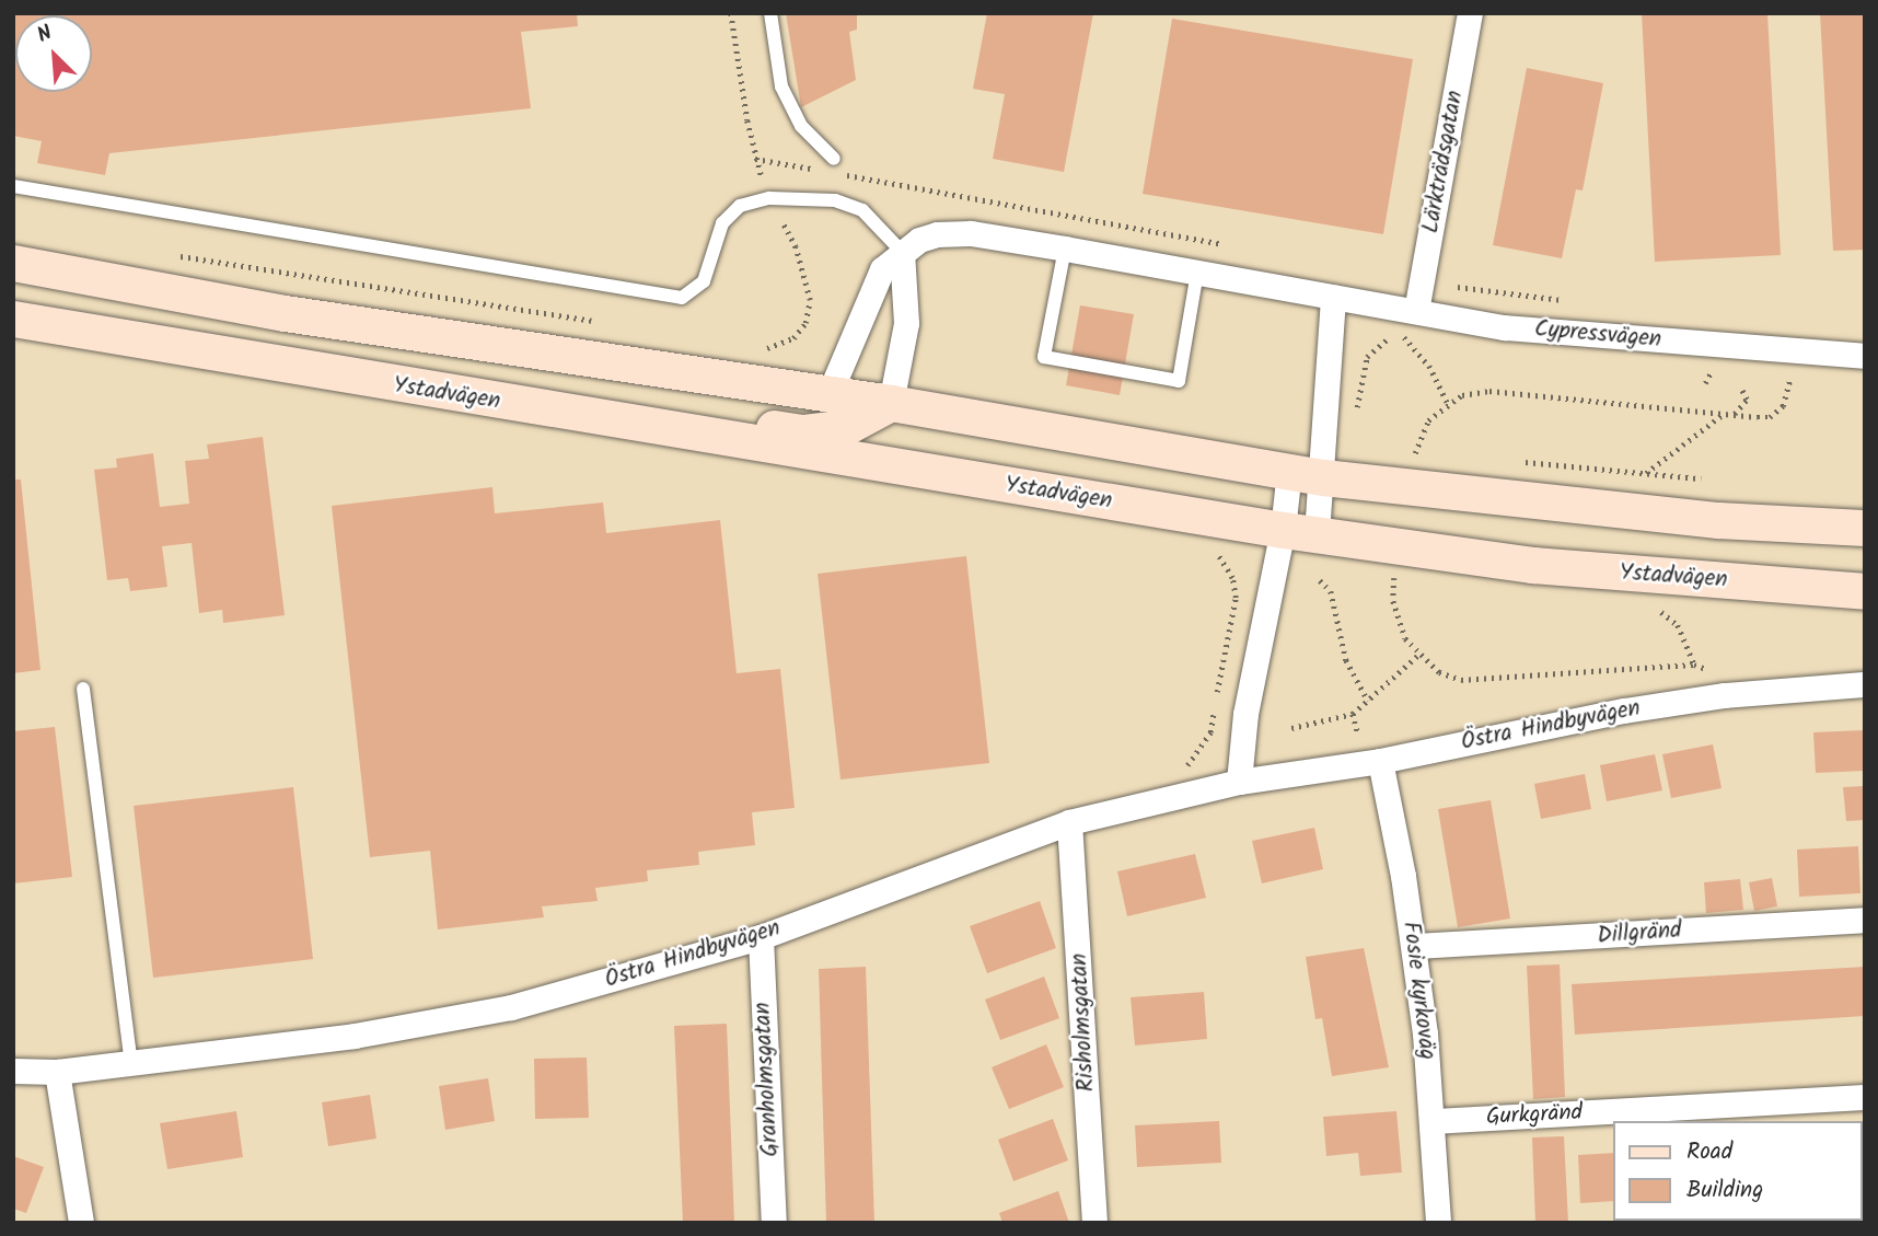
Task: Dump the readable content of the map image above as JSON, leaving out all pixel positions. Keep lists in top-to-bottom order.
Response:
{
  "streets": {
    "main road": ["Ystadvägen"],
    "street": [
      "Lärkträdsgatan",
      "Cypressvägen",
      "Östra Hindbyvägen",
      "Dillgränd",
      "Fosie kyrkoväg",
      "Risholmsgatan",
      "Granholmsgatan",
      "Gurkgränd"
    ]
  },
  "crossings": [
    ["Lärkträdsgatan", "Cypressvägen"],
    ["Östra Hindbyvägen", "Fosie kyrkoväg"],
    ["Östra Hindbyvägen", "Risholmsgatan"],
    ["Östra Hindbyvägen", "Granholmsgatan"],
    ["Dillgränd", "Fosie kyrkoväg"],
    ["Fosie kyrkoväg", "Gurkgränd"]
  ],
  "legend": ["Road", "Building"],
  "north": "top left"
}
